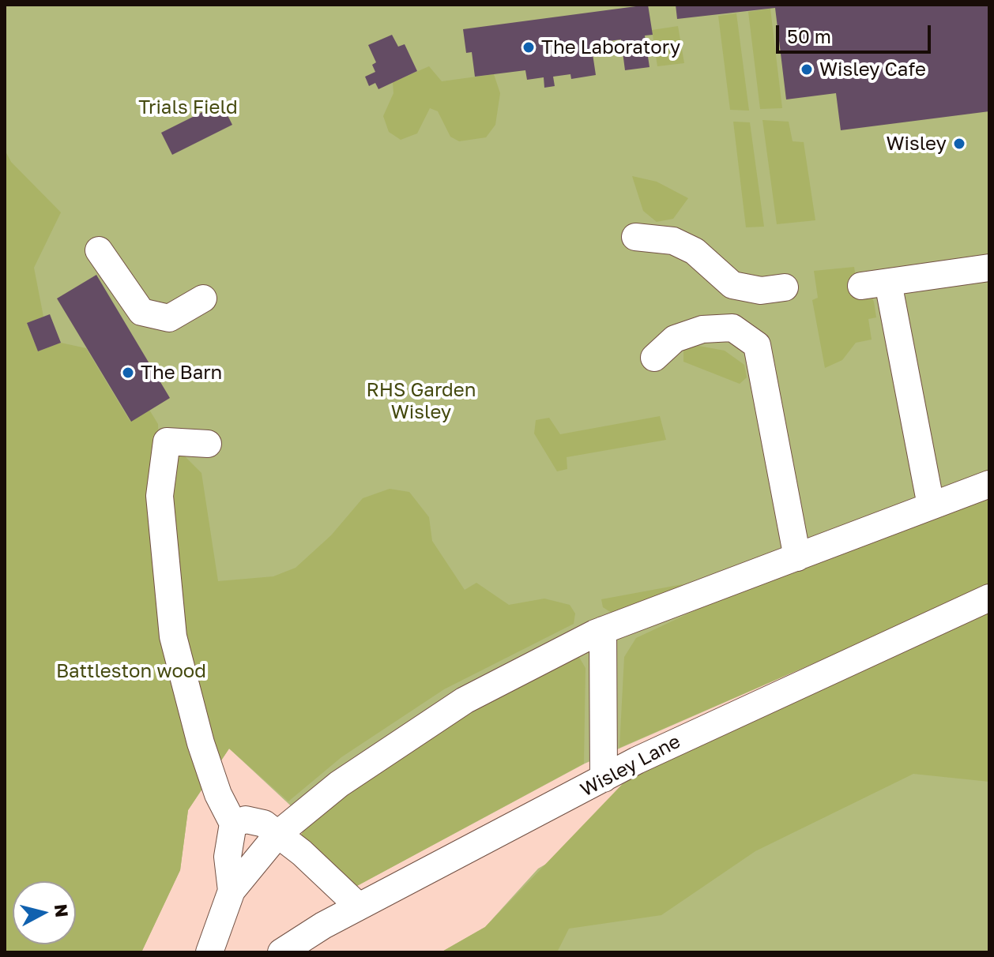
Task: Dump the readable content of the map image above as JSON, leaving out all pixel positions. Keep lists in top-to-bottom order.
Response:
{
  "streets": {
    "street": ["Wisley Lane"]
  },
  "parks": ["Trials Field", "RHS Garden Wisley", "Battleston wood"],
  "places": [
    "The Laboratory",
    "Wisley Cafe",
    "Wisley",
    "The Barn"
  ],
  "scale_bar": "50 m",
  "north": "right"
}
